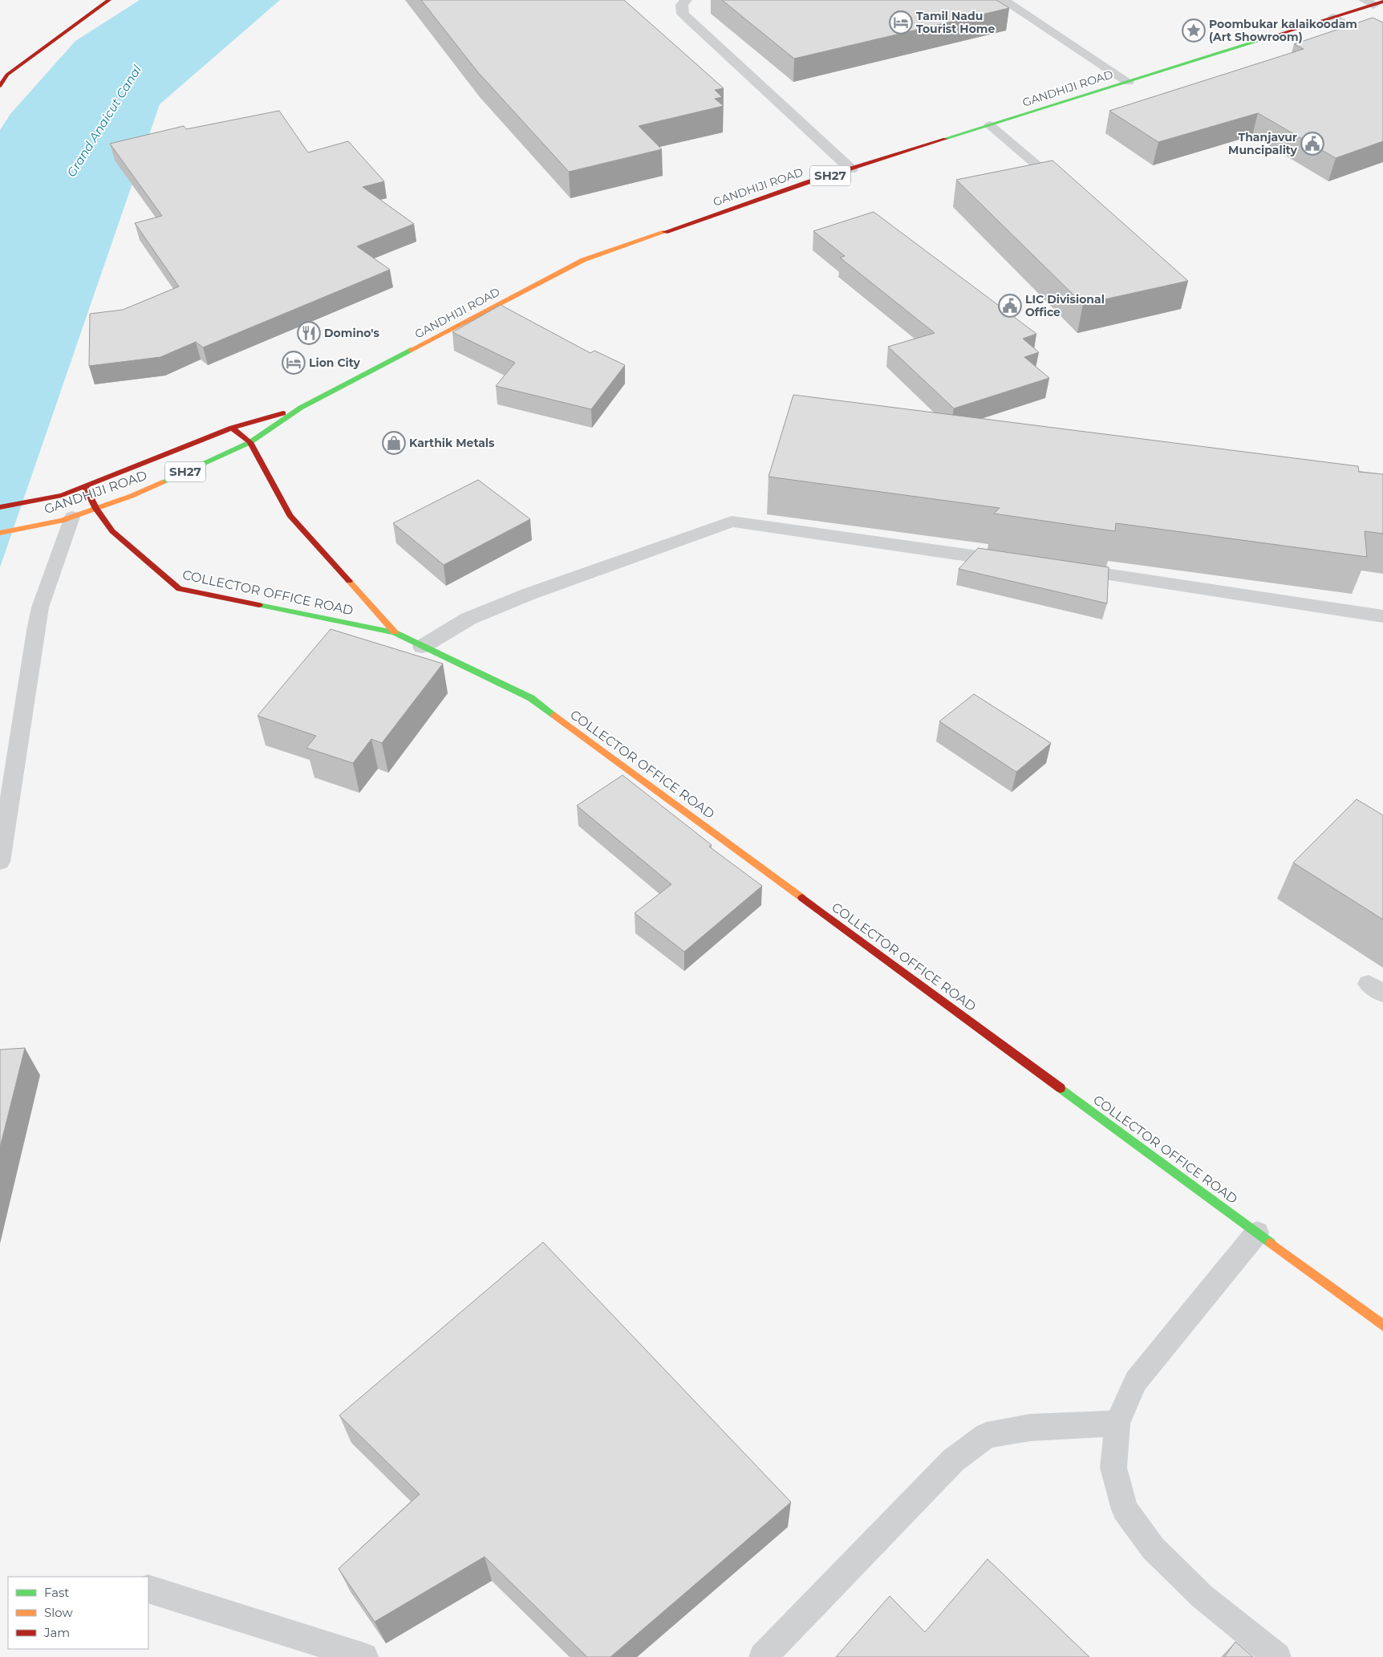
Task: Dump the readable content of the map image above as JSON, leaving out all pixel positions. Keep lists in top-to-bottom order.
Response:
{
  "streets": {
    "main road": ["GANDHIJI ROAD", "SH27", "COLLECTOR OFFICE ROAD"]
  },
  "crossings": [
    ["GANDHIJI ROAD", "COLLECTOR OFFICE ROAD"]
  ],
  "water": ["Grand Anaicut Canal"],
  "places": {
    "hotel": ["Tamil Nadu Tourist Home", "Lion City"],
    "place": ["Poombukar kalaikoodam (Art Showroom)"],
    "public building": ["Thanjavur Muncipality", "LIC Divisional Office"],
    "restaurant": ["Domino's"],
    "shop": ["Karthik Metals"]
  },
  "legend": ["Fast", "Slow", "Jam"]
}
